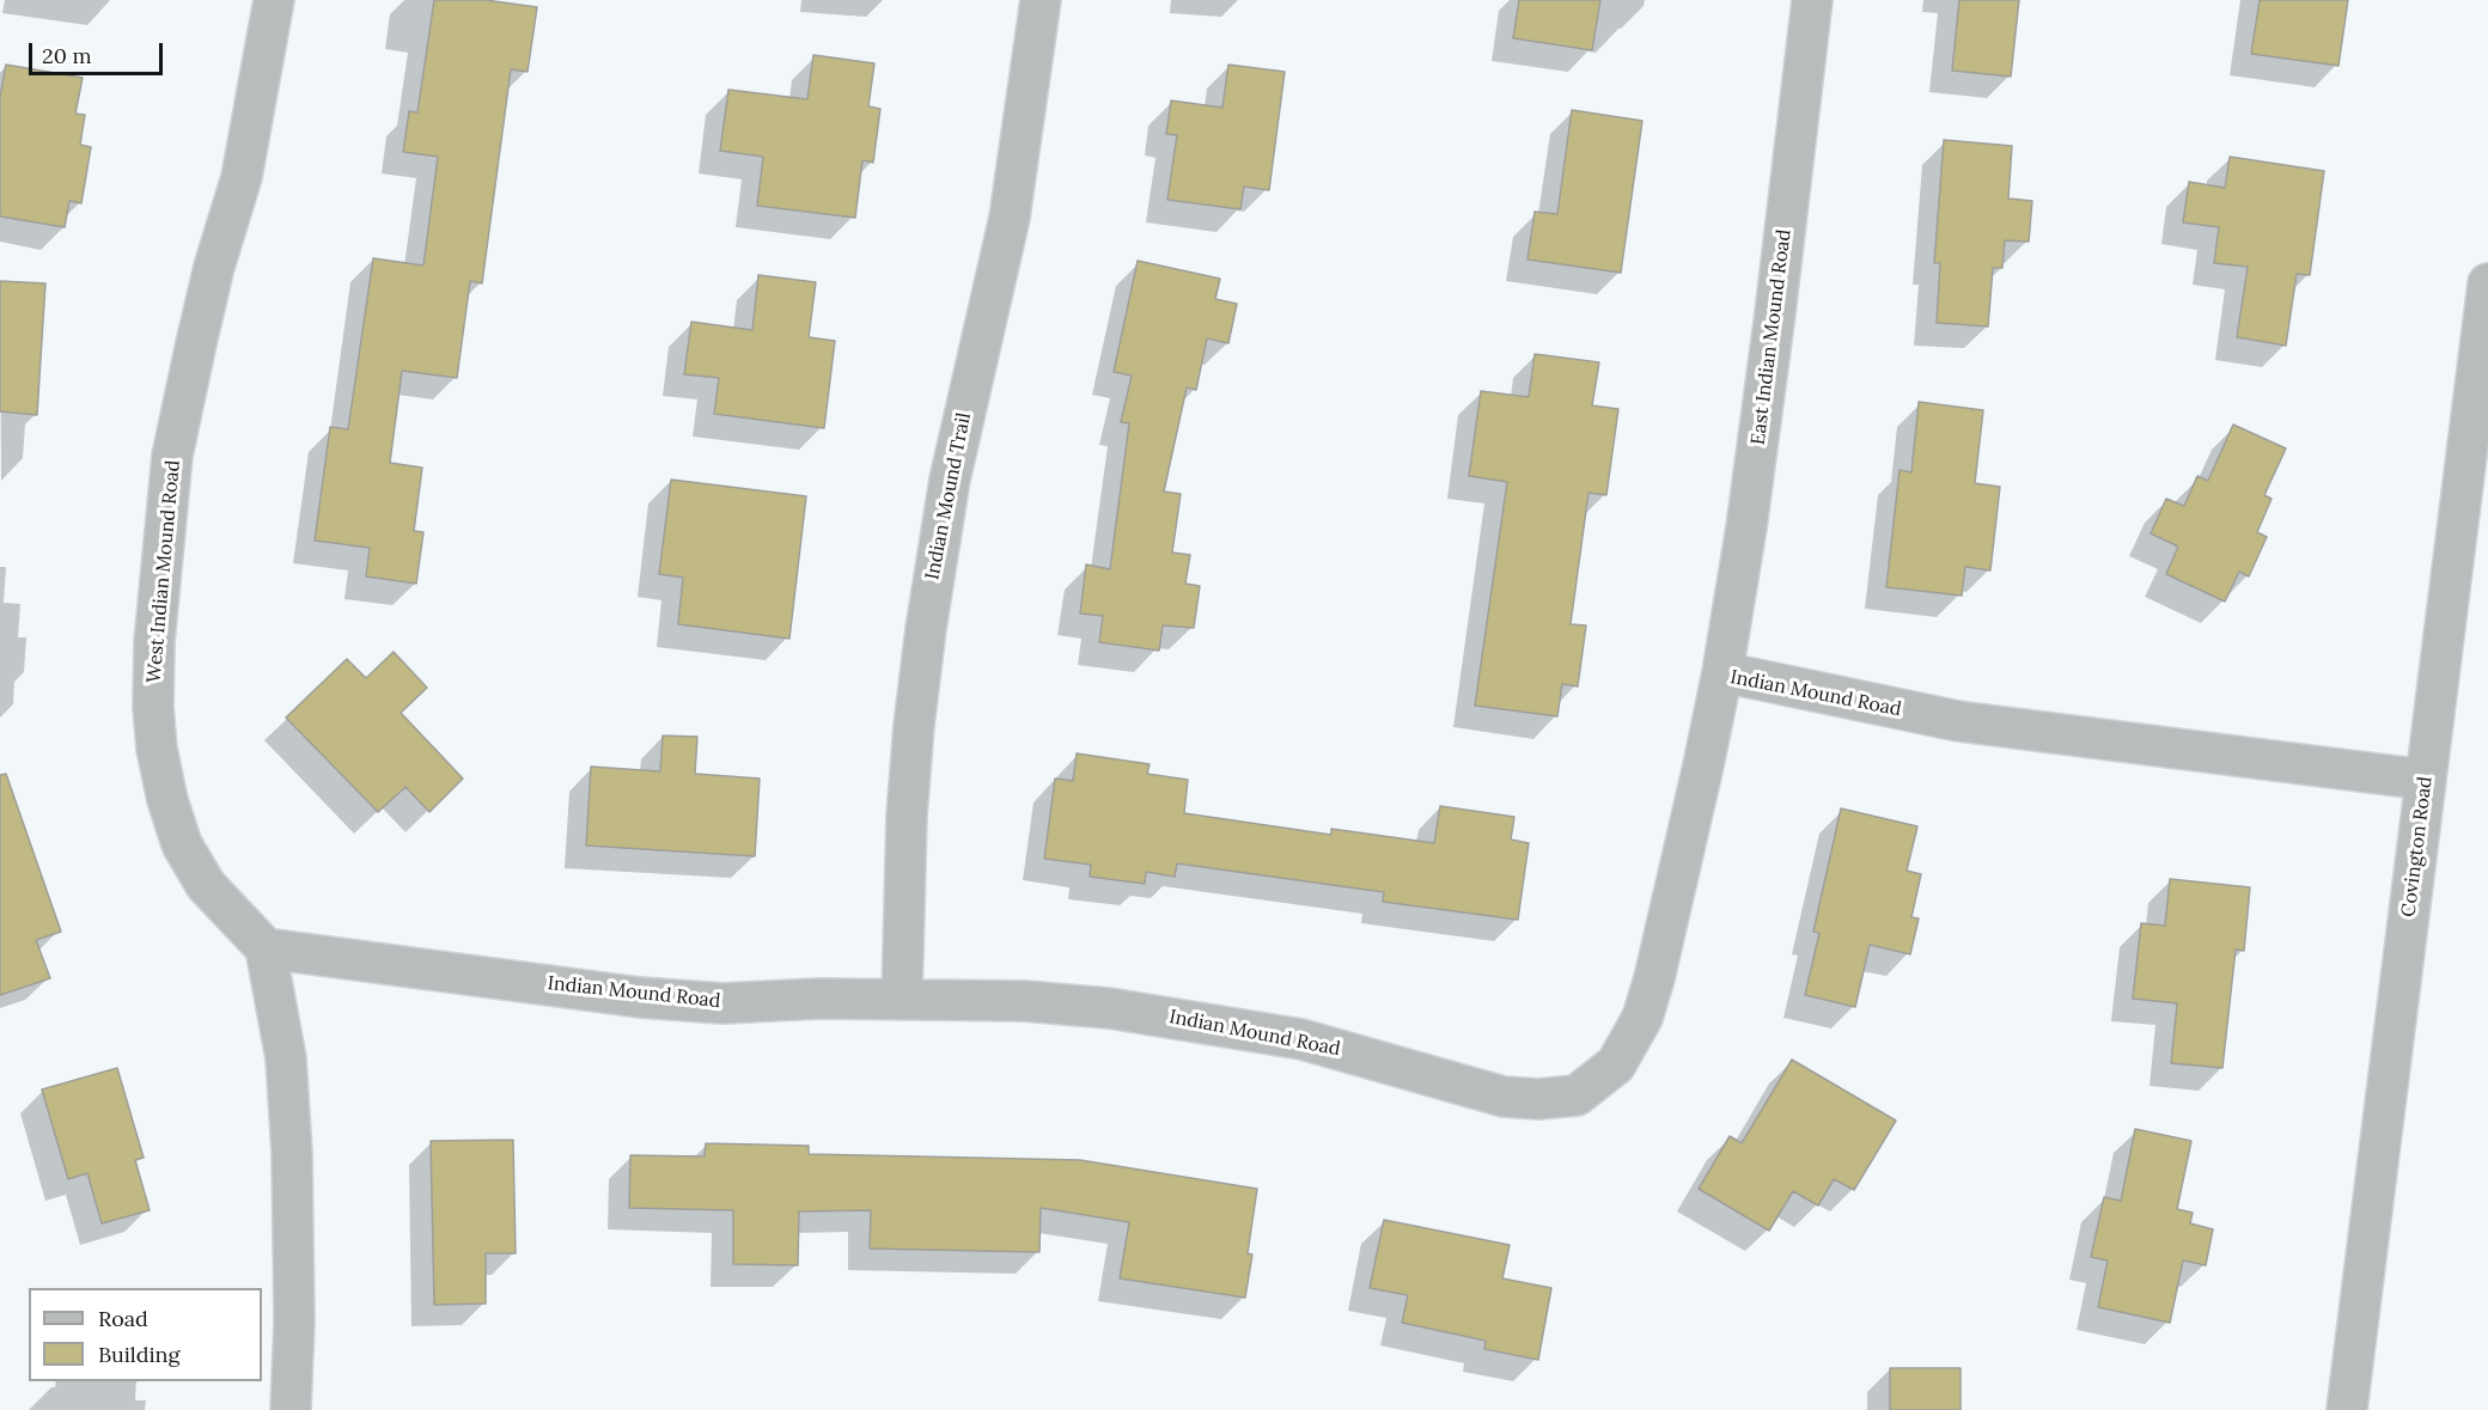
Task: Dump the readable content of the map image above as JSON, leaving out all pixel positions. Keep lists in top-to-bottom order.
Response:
{
  "streets": {
    "street": [
      "East Indian Mound Road",
      "Indian Mound Trail",
      "West Indian Mound Road",
      "Indian Mound Road",
      "Covington Road"
    ]
  },
  "crossings": [
    ["East Indian Mound Road", "Indian Mound Road"],
    ["Indian Mound Trail", "Indian Mound Road"],
    ["West Indian Mound Road", "Indian Mound Road"],
    ["Indian Mound Road", "Covington Road"]
  ],
  "legend": ["Road", "Building"],
  "scale_bar": "20 m"
}
